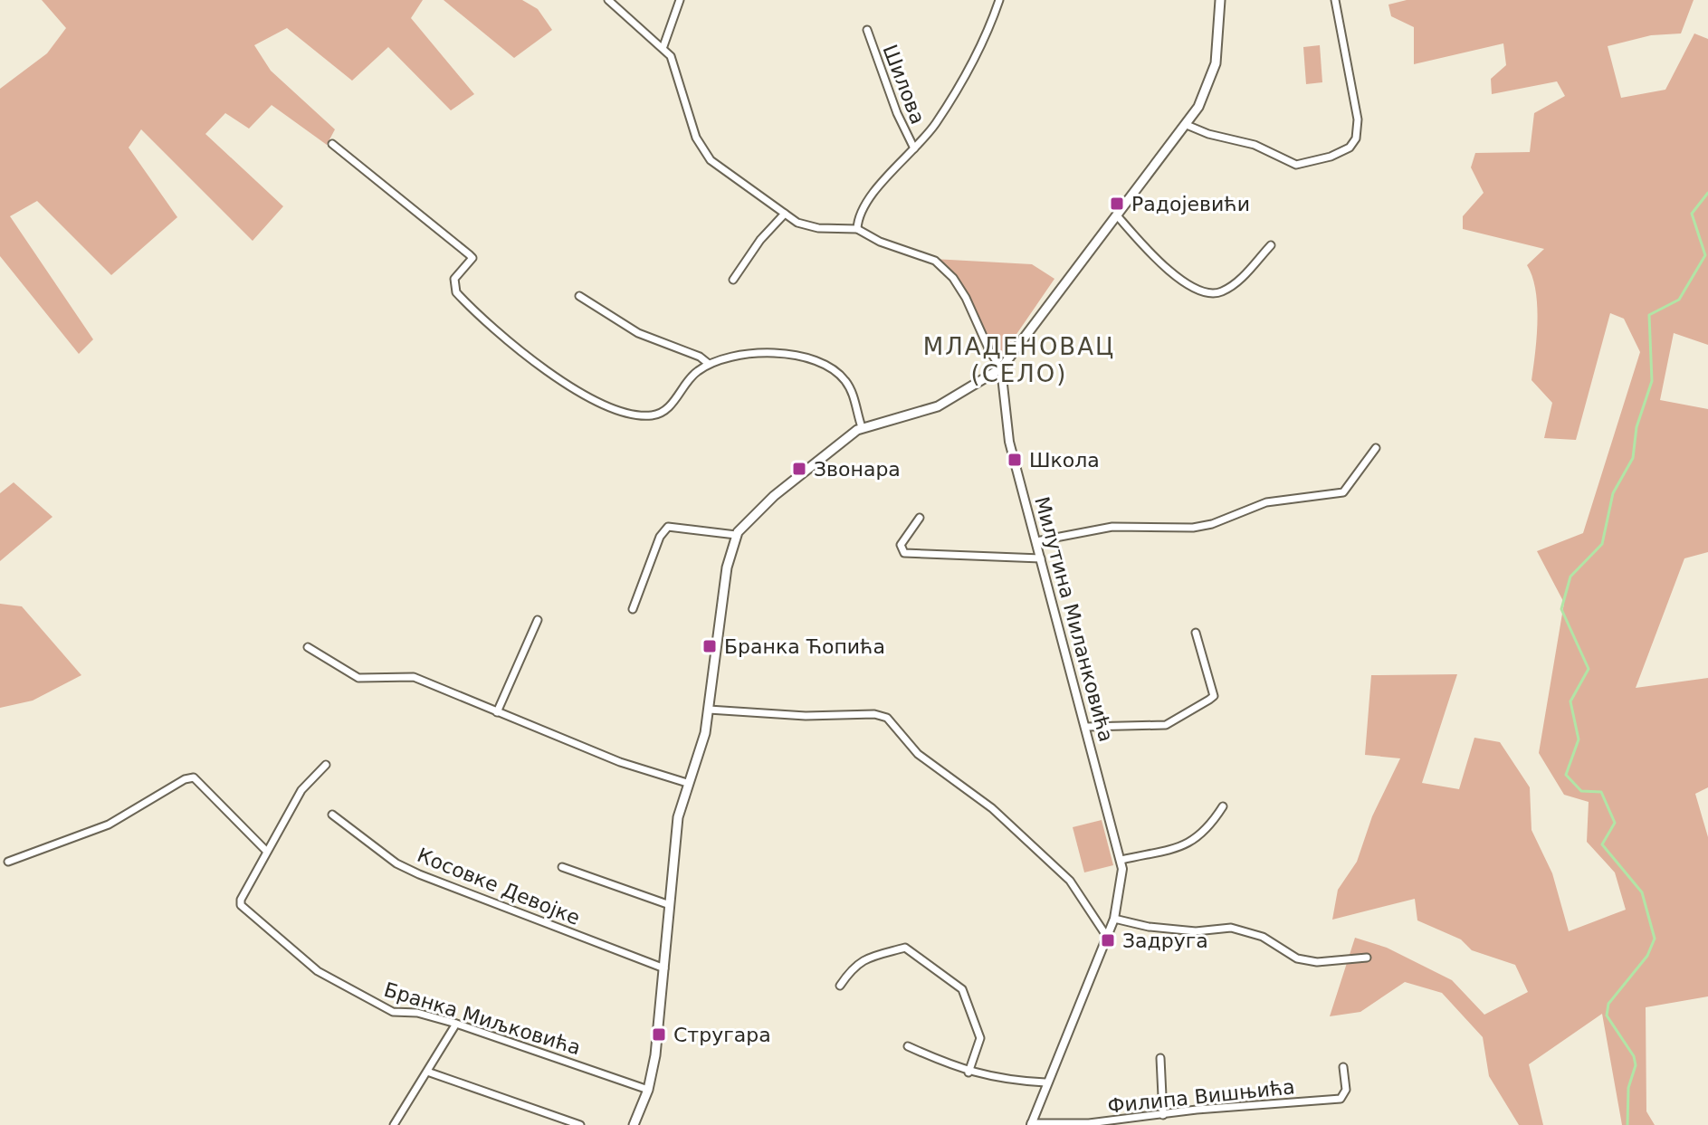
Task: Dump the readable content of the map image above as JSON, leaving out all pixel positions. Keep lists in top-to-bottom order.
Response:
{
  "streets": {
    "street": [
      "Шилова",
      "Милутина Миланковића",
      "Косовке Девојке",
      "Бранка Миљковића",
      "Филипа Вишњића"
    ]
  },
  "crossings": [
    ["Милутина Миланковића", "Филипа Вишњића"]
  ],
  "districts": ["МЛАДЕНОВАЦ (СЕЛО)"],
  "places": {
    "transit": [
      "Радојевићи",
      "Школа",
      "Звонара",
      "Бранка Ћопића",
      "Задруга",
      "Стругара"
    ]
  }
}
